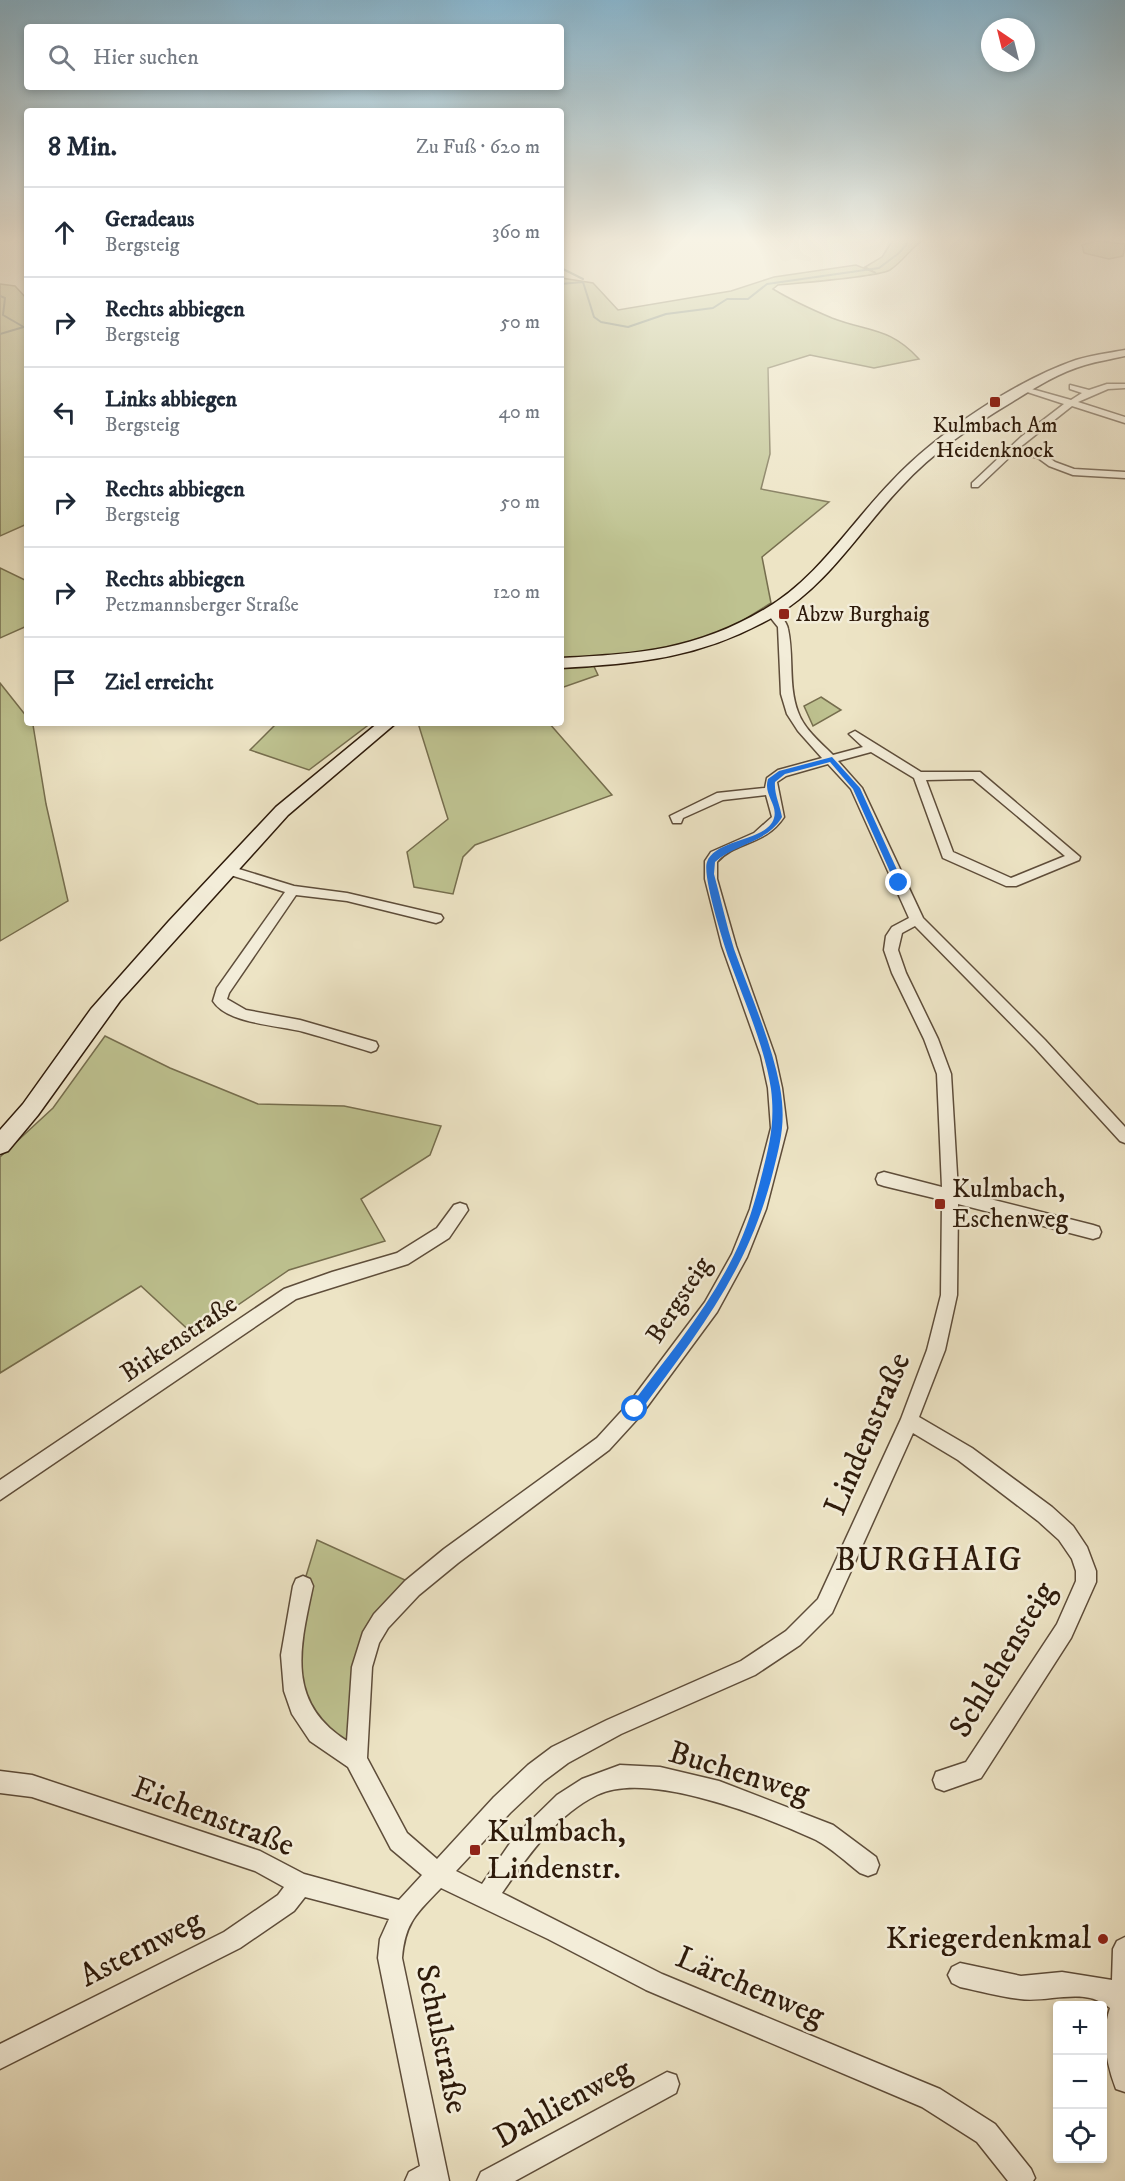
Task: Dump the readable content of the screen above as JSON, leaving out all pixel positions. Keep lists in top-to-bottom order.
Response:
{
  "streets": {
    "street": [
      "Bergsteig",
      "Birkenstraße",
      "Lindenstraße",
      "Schlehensteig",
      "Buchenweg",
      "Eichenstraße",
      "Asternweg",
      "Lärchenweg",
      "Schulstraße",
      "Dahlienweg"
    ]
  },
  "crossings": [
    ["Lindenstraße", "Schlehensteig"],
    ["Lindenstraße", "Eichenstraße"],
    ["Lindenstraße", "Lärchenweg"],
    ["Lindenstraße", "Schulstraße"],
    ["Buchenweg", "Lärchenweg"],
    ["Eichenstraße", "Asternweg"],
    ["Eichenstraße", "Schulstraße"]
  ],
  "districts": ["BURGHAIG"],
  "places": {
    "transit": [
      "Kulmbach Am Heidenknock",
      "Abzw Burghaig",
      "Kulmbach, Eschenweg",
      "Kulmbach, Lindenstr."
    ],
    "other": ["Kriegerdenkmal"]
  },
  "north": "top left",
  "page": {
    "search": "Hier suchen",
    "heading": ["8 Min.", "Zu Fuß · 620 m"],
    "list": [
      ["Geradeaus", "Bergsteig", "360 m"],
      ["Rechts abbiegen", "Bergsteig", "50 m"],
      ["Links abbiegen", "Bergsteig", "40 m"],
      ["Rechts abbiegen", "Bergsteig", "50 m"],
      ["Rechts abbiegen", "Petzmannsberger Straße", "120 m"],
      "Ziel erreicht"
    ],
    "map_buttons": ["+", "−"]
  }
}
